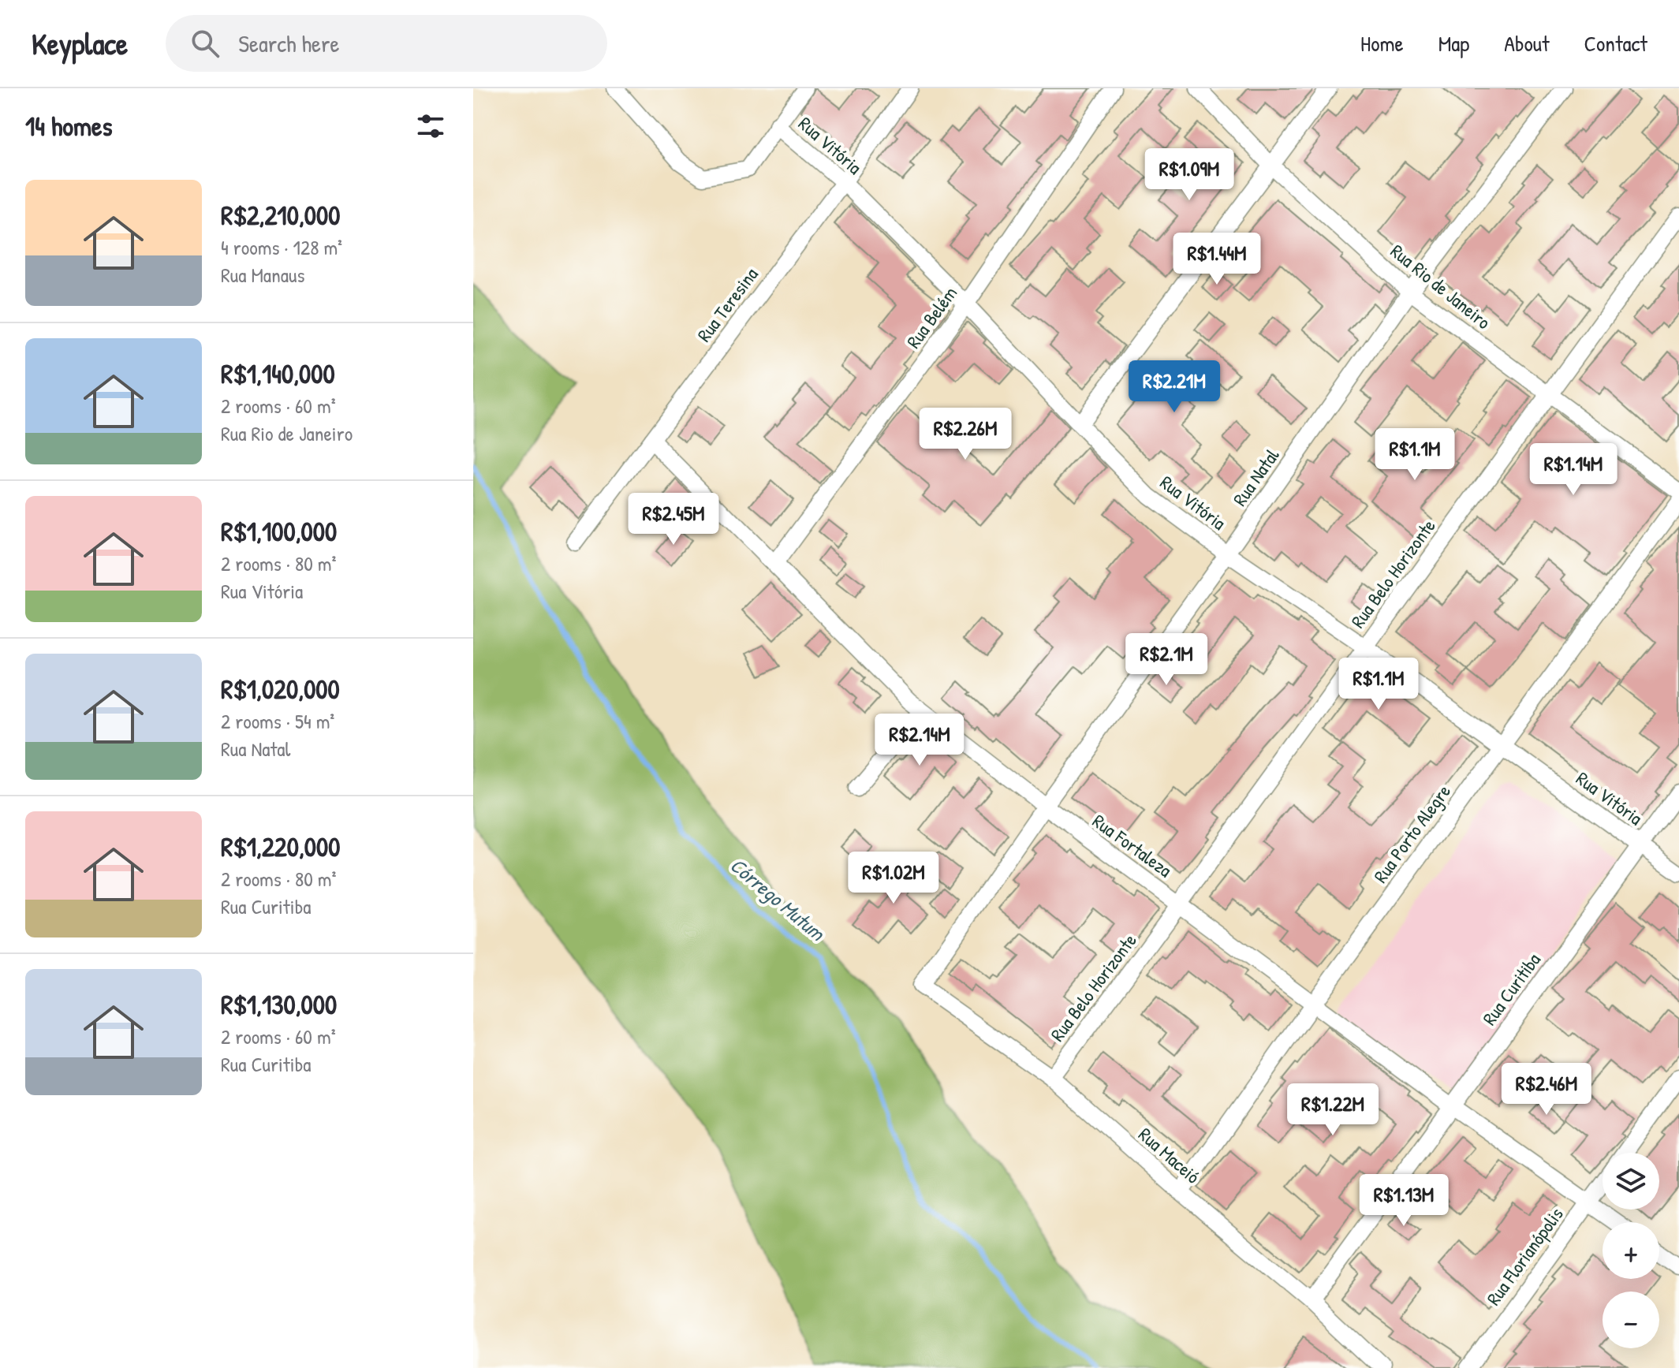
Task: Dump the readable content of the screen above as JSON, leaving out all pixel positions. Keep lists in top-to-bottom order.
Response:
{
  "streets": {
    "street": [
      "Rua Vitória",
      "Rua Rio de Janeiro",
      "Rua Teresina",
      "Rua Belém",
      "Rua Natal",
      "Rua Belo Horizonte",
      "Rua Porto Alegre",
      "Rua Fortaleza",
      "Rua Curitiba",
      "Rua Maceió",
      "Rua Florianópolis"
    ]
  },
  "crossings": [
    ["Rua Vitória", "Rua Teresina"],
    ["Rua Vitória", "Rua Belém"],
    ["Rua Vitória", "Rua Natal"],
    ["Rua Vitória", "Rua Belo Horizonte"],
    ["Rua Vitória", "Rua Porto Alegre"],
    ["Rua Vitória", "Rua Curitiba"],
    ["Rua Rio de Janeiro", "Rua Natal"],
    ["Rua Rio de Janeiro", "Rua Belo Horizonte"],
    ["Rua Teresina", "Rua Fortaleza"],
    ["Rua Belém", "Rua Fortaleza"],
    ["Rua Natal", "Rua Fortaleza"],
    ["Rua Natal", "Rua Maceió"],
    ["Rua Belo Horizonte", "Rua Fortaleza"],
    ["Rua Belo Horizonte", "Rua Maceió"],
    ["Rua Porto Alegre", "Rua Fortaleza"],
    ["Rua Porto Alegre", "Rua Maceió"],
    ["Rua Fortaleza", "Rua Curitiba"],
    ["Rua Fortaleza", "Rua Florianópolis"],
    ["Rua Curitiba", "Rua Maceió"]
  ],
  "water": ["Córrego Mutum"],
  "page": {
    "header": "Keyplace",
    "search": "Search here",
    "nav": [
      "Home",
      "Map",
      "About",
      "Contact"
    ],
    "heading": "14 homes",
    "price": [
      "R$1.09M",
      "R$1.44M",
      "R$2.21M",
      "R$2.26M",
      "R$1.1M",
      "R$1.14M",
      "R$2.45M",
      "R$2.1M",
      "R$1.1M",
      "R$2.14M",
      "R$1.02M",
      "R$2.46M",
      "R$1.22M",
      "R$1.13M"
    ],
    "list": [
      {
        "name": "R$2,210,000",
        "note": "4 rooms · 128 m² · Rua Manaus"
      },
      {
        "name": "R$1,140,000",
        "note": "2 rooms · 60 m² · Rua Rio de Janeiro"
      },
      {
        "name": "R$1,100,000",
        "note": "2 rooms · 80 m² · Rua Vitória"
      },
      {
        "name": "R$1,020,000",
        "note": "2 rooms · 54 m² · Rua Natal"
      },
      {
        "name": "R$1,220,000",
        "note": "2 rooms · 80 m² · Rua Curitiba"
      },
      {
        "name": "R$1,130,000",
        "note": "2 rooms · 60 m² · Rua Curitiba"
      }
    ],
    "map_buttons": ["+", "−"]
  }
}
